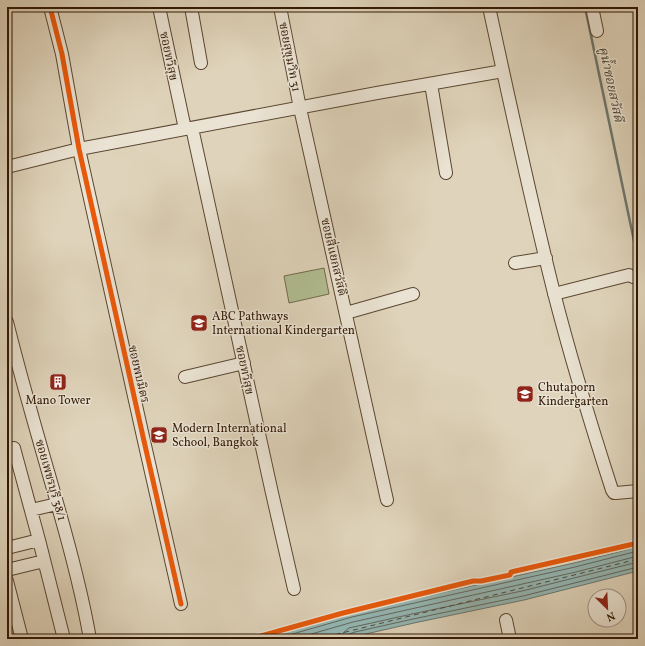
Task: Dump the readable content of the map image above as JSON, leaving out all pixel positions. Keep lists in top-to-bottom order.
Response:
{
  "streets": {
    "street": [
      "ซอยทวีสุข",
      "ซอยสุขุมวิท 31",
      "ซอยสี่แยกสวัสดี",
      "ซอยพบมิตร",
      "ซอยเพชรบุรี 38/1"
    ]
  },
  "crossings": [
    ["ซอยสุขุมวิท 31", "ซอยสี่แยกสวัสดี"]
  ],
  "water": ["คูน้ำซอยสวัสดี"],
  "places": {
    "school or university": ["ABC Pathways International Kindergarten", "Chutaporn Kindergarten", "Modern International School, Bangkok"],
    "building": ["Mano Tower"]
  },
  "north": "bottom right"
}
